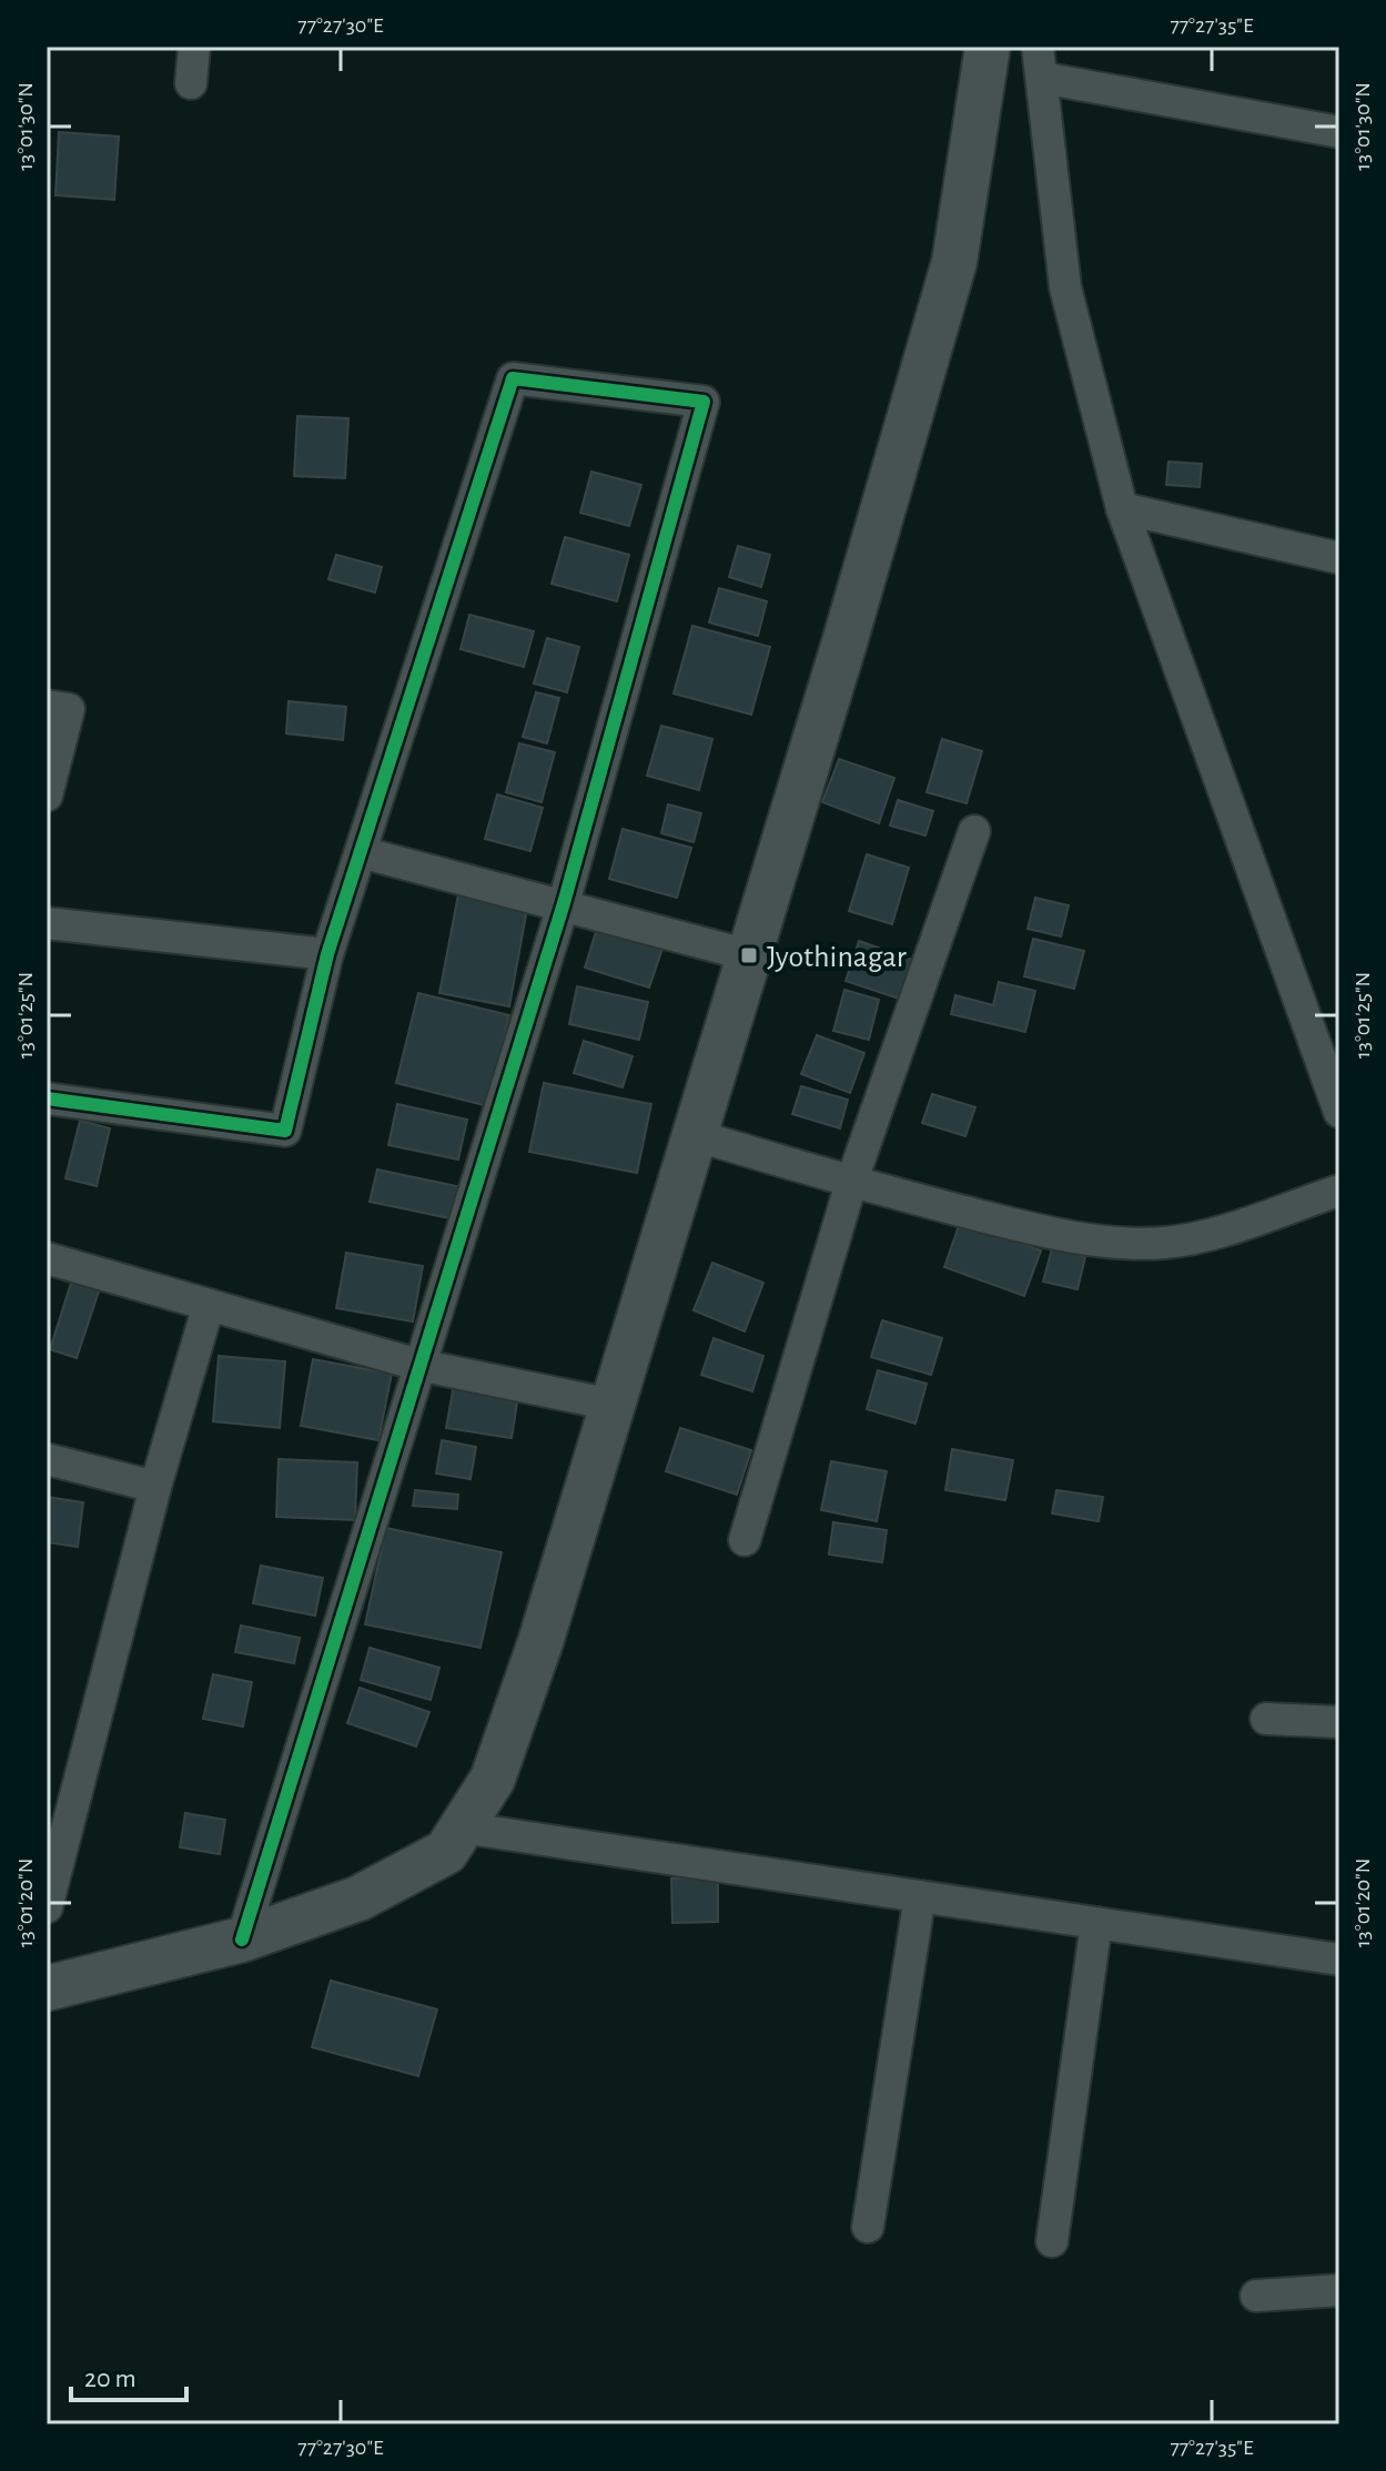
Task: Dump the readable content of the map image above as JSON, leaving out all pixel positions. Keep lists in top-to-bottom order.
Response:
{
  "places": {
    "transit": ["Jyothinagar"]
  },
  "scale_bar": "20 m",
  "coordinates": [
    "77°27'30\"E",
    "77°27'35\"E",
    "13°01'30\"N",
    "13°01'25\"N",
    "13°01'20\"N"
  ]
}
